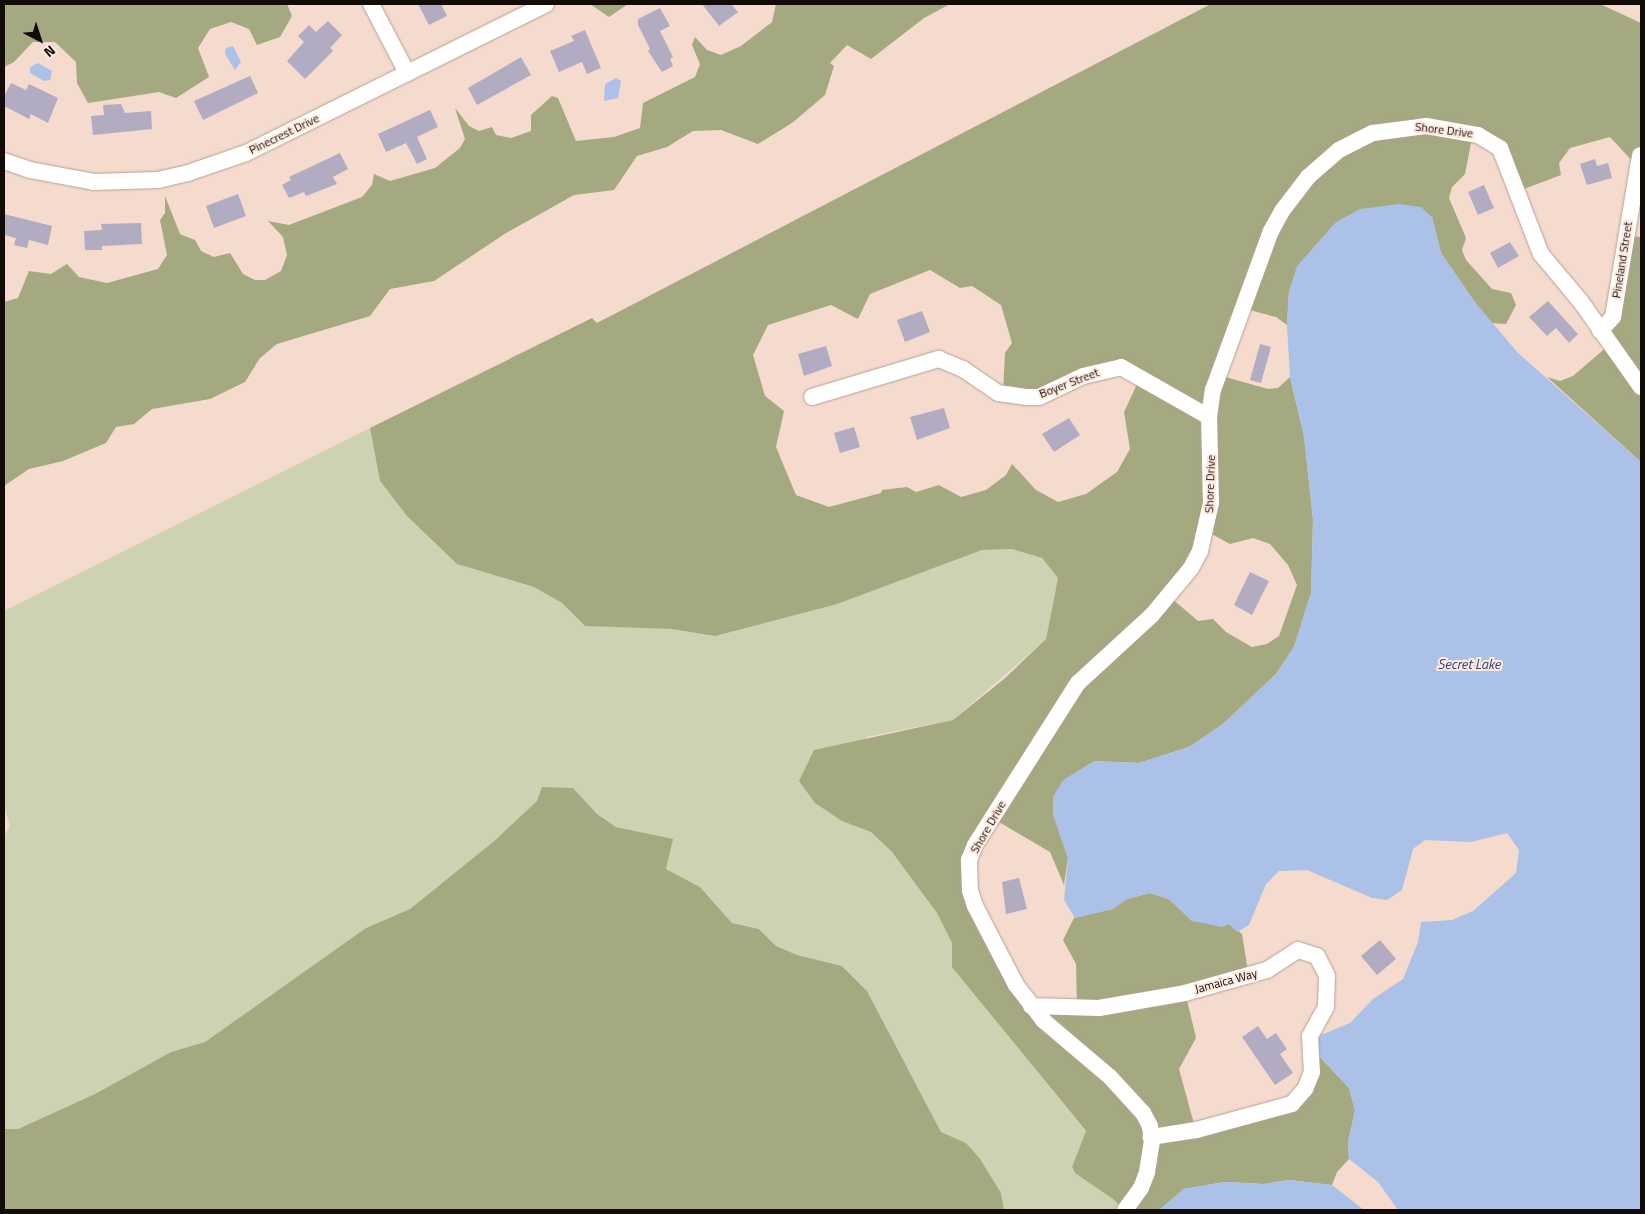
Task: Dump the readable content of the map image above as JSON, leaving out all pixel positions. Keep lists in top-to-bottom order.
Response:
{
  "streets": {
    "street": [
      "Shore Drive",
      "Pinecrest Drive",
      "Pineland Street",
      "Boyer Street",
      "Jamaica Way"
    ]
  },
  "crossings": [
    ["Shore Drive", "Pineland Street"],
    ["Shore Drive", "Boyer Street"],
    ["Shore Drive", "Jamaica Way"]
  ],
  "water": ["Secret Lake"],
  "north": "bottom right"
}
